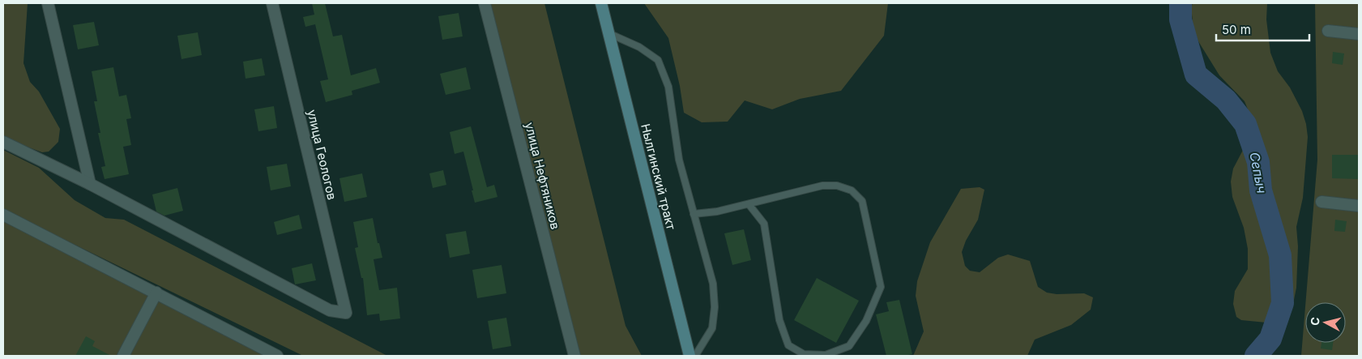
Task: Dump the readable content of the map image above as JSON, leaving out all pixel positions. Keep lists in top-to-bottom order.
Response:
{
  "streets": {
    "main road": ["Нылгинский тракт"],
    "street": ["улица Геологов", "улица Нефтяников"]
  },
  "water": ["Сепыч"],
  "scale_bar": "50 m",
  "north": "left"
}
